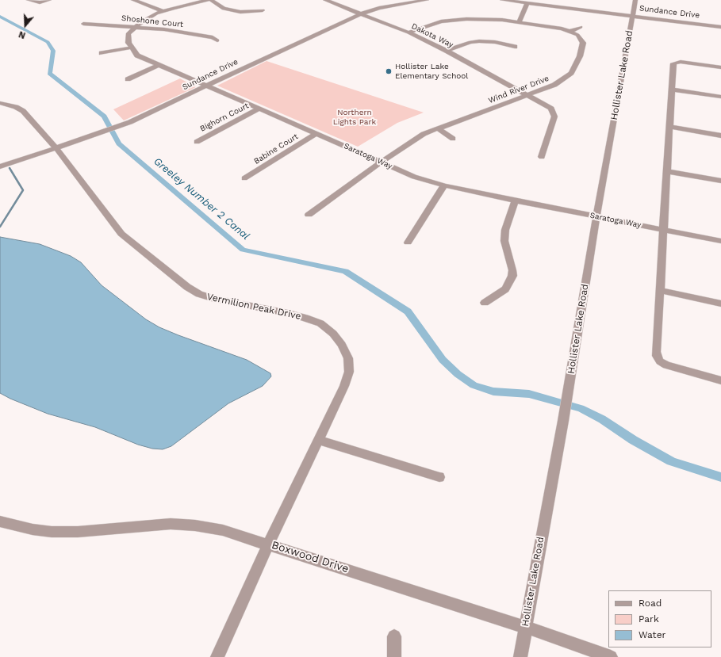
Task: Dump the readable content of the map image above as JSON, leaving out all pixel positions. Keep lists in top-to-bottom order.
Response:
{
  "streets": {
    "street": [
      "Sundance Drive",
      "Shoshone Court",
      "Dakota Way",
      "Hollister Lake Road",
      "Wind River Drive",
      "Bighorn Court",
      "Babine Court",
      "Saratoga Way",
      "Vermilion Peak Drive",
      "Boxwood Drive"
    ]
  },
  "crossings": [
    ["Sundance Drive", "Dakota Way"],
    ["Sundance Drive", "Hollister Lake Road"],
    ["Sundance Drive", "Saratoga Way"],
    ["Sundance Drive", "Vermilion Peak Drive"],
    ["Dakota Way", "Wind River Drive"],
    ["Hollister Lake Road", "Saratoga Way"],
    ["Hollister Lake Road", "Boxwood Drive"],
    ["Wind River Drive", "Saratoga Way"],
    ["Bighorn Court", "Saratoga Way"],
    ["Babine Court", "Saratoga Way"],
    ["Vermilion Peak Drive", "Boxwood Drive"]
  ],
  "water": ["Greeley Number 2 Canal"],
  "parks": ["Northern Lights Park"],
  "places": ["Hollister Lake Elementary School"],
  "legend": ["Road", "Park", "Water"],
  "north": "bottom"
}
